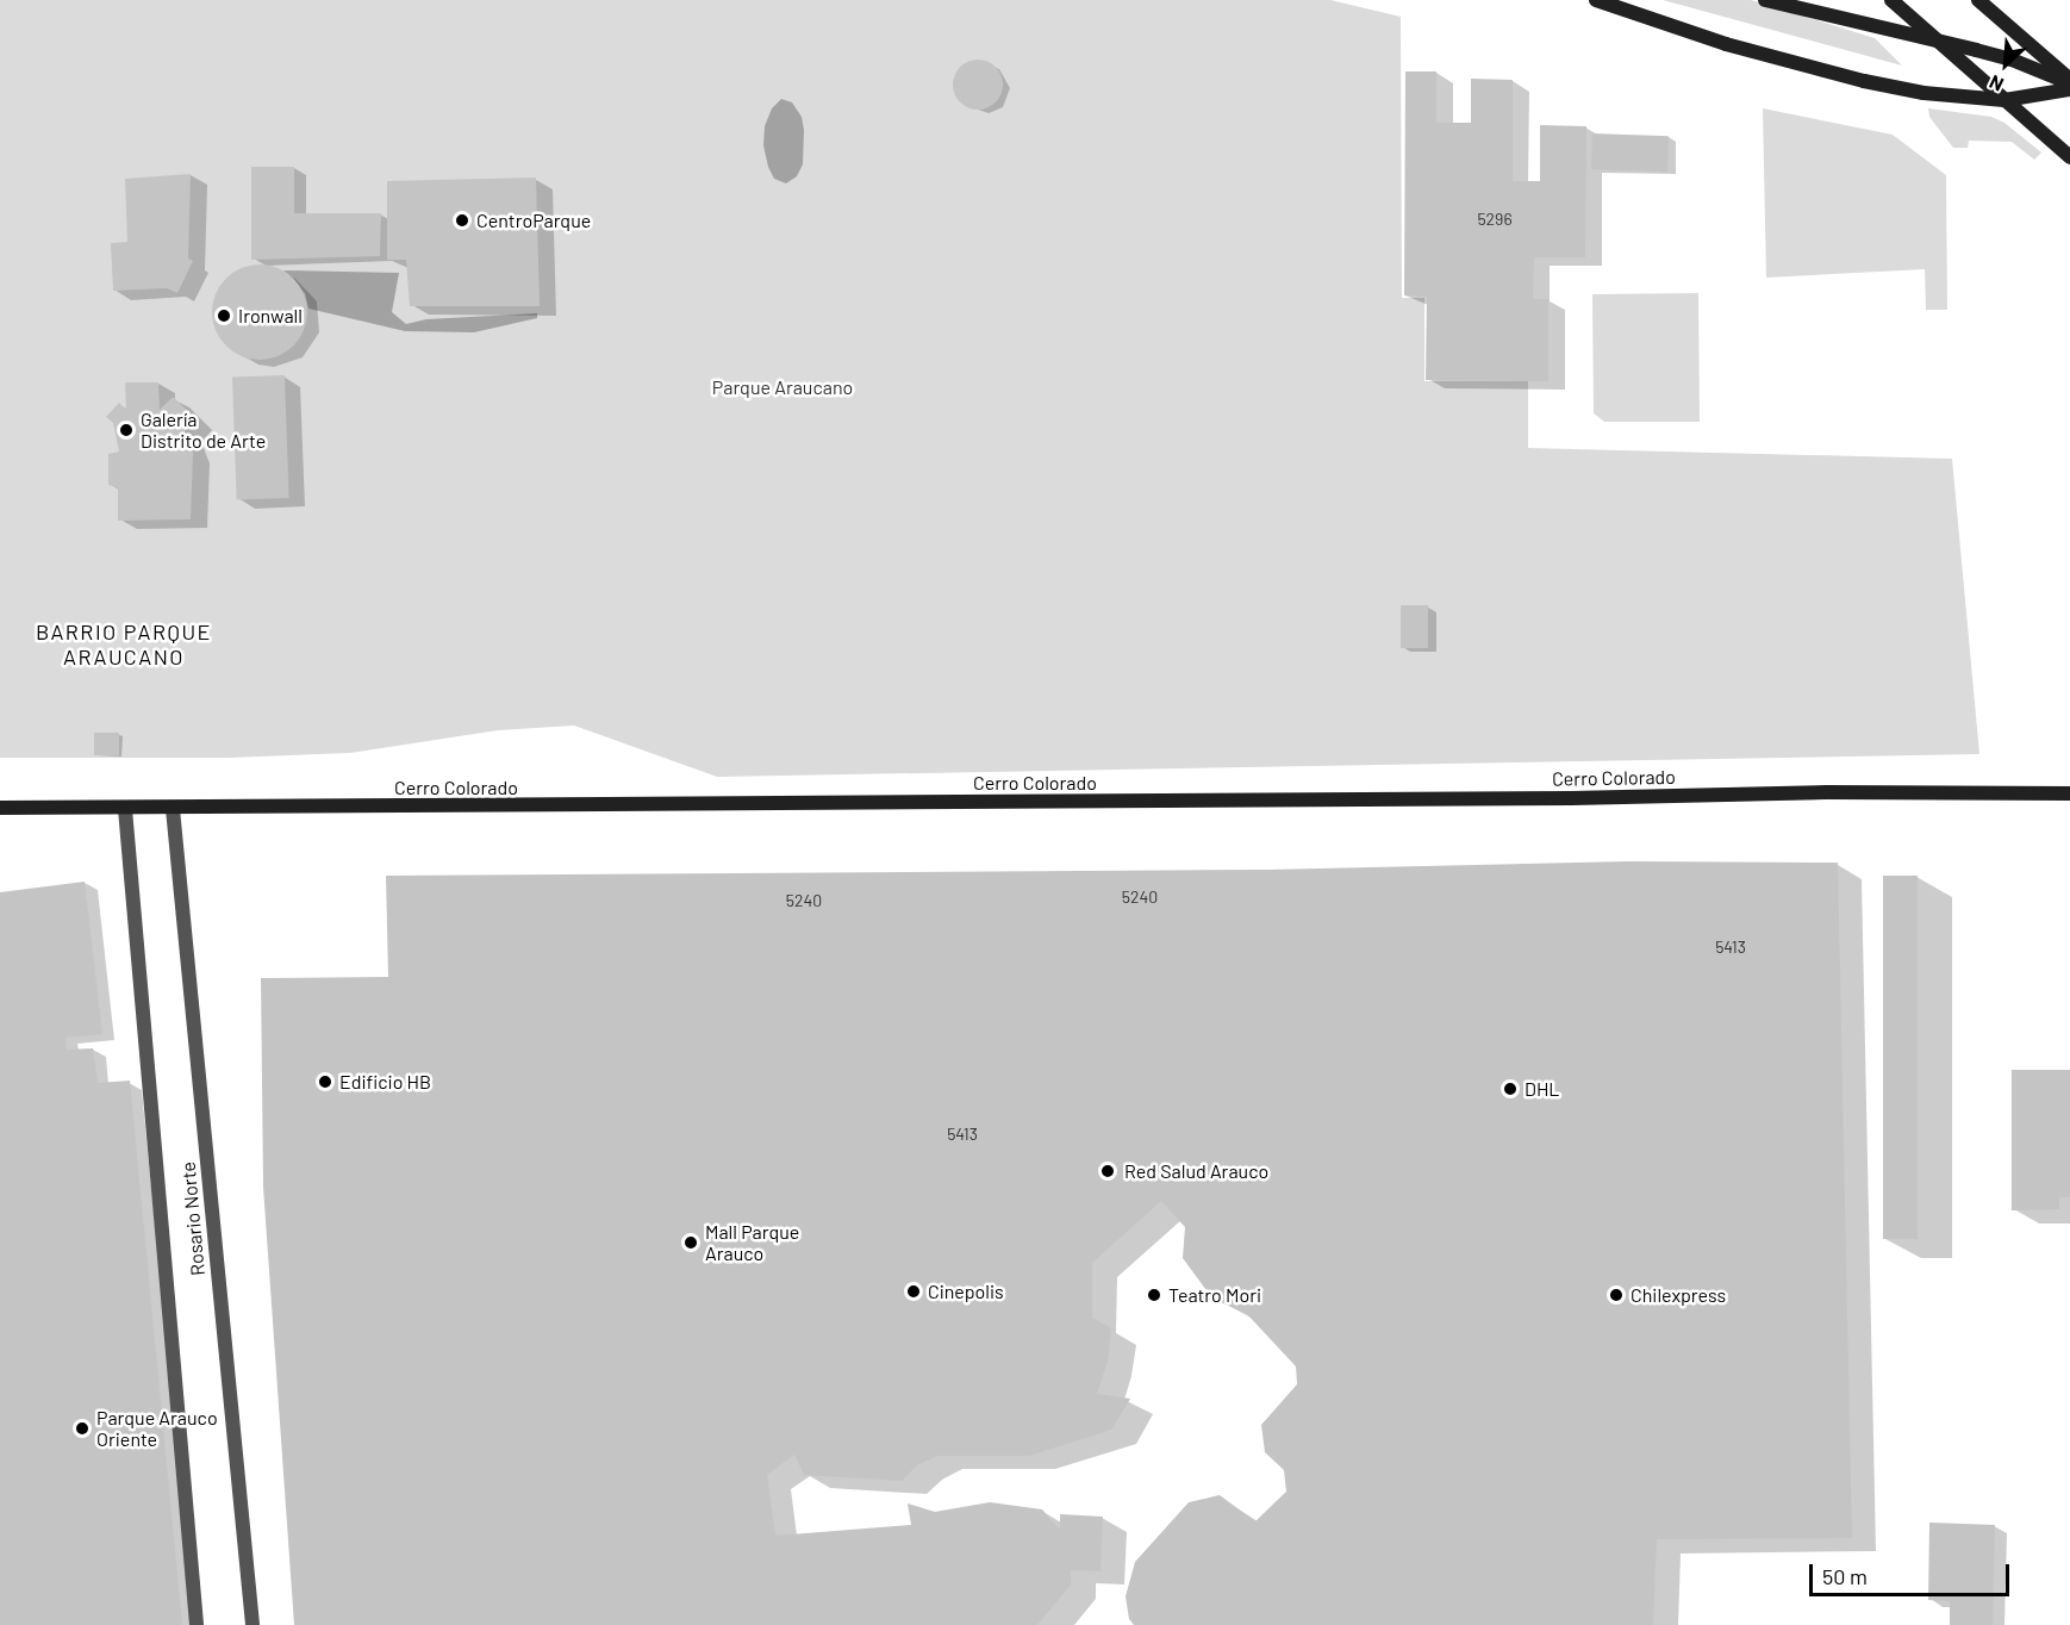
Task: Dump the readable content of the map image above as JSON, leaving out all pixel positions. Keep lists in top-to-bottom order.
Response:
{
  "streets": {
    "street": ["Cerro Colorado", "Rosario Norte"]
  },
  "crossings": [
    ["Cerro Colorado", "Rosario Norte"]
  ],
  "districts": ["BARRIO PARQUE ARAUCANO"],
  "parks": ["Parque Araucano"],
  "places": [
    "CentroParque",
    "Ironwall",
    "Galería Distrito de Arte",
    "Edificio HB",
    "DHL",
    "Red Salud Arauco",
    "Mall Parque Arauco",
    "Cinepolis",
    "Teatro Mori",
    "Chilexpress",
    "Parque Arauco Oriente"
  ],
  "house_numbers": [
    "5296",
    "5240",
    "5240",
    "5413",
    "5413"
  ],
  "scale_bar": "50 m",
  "north": "bottom left"
}
